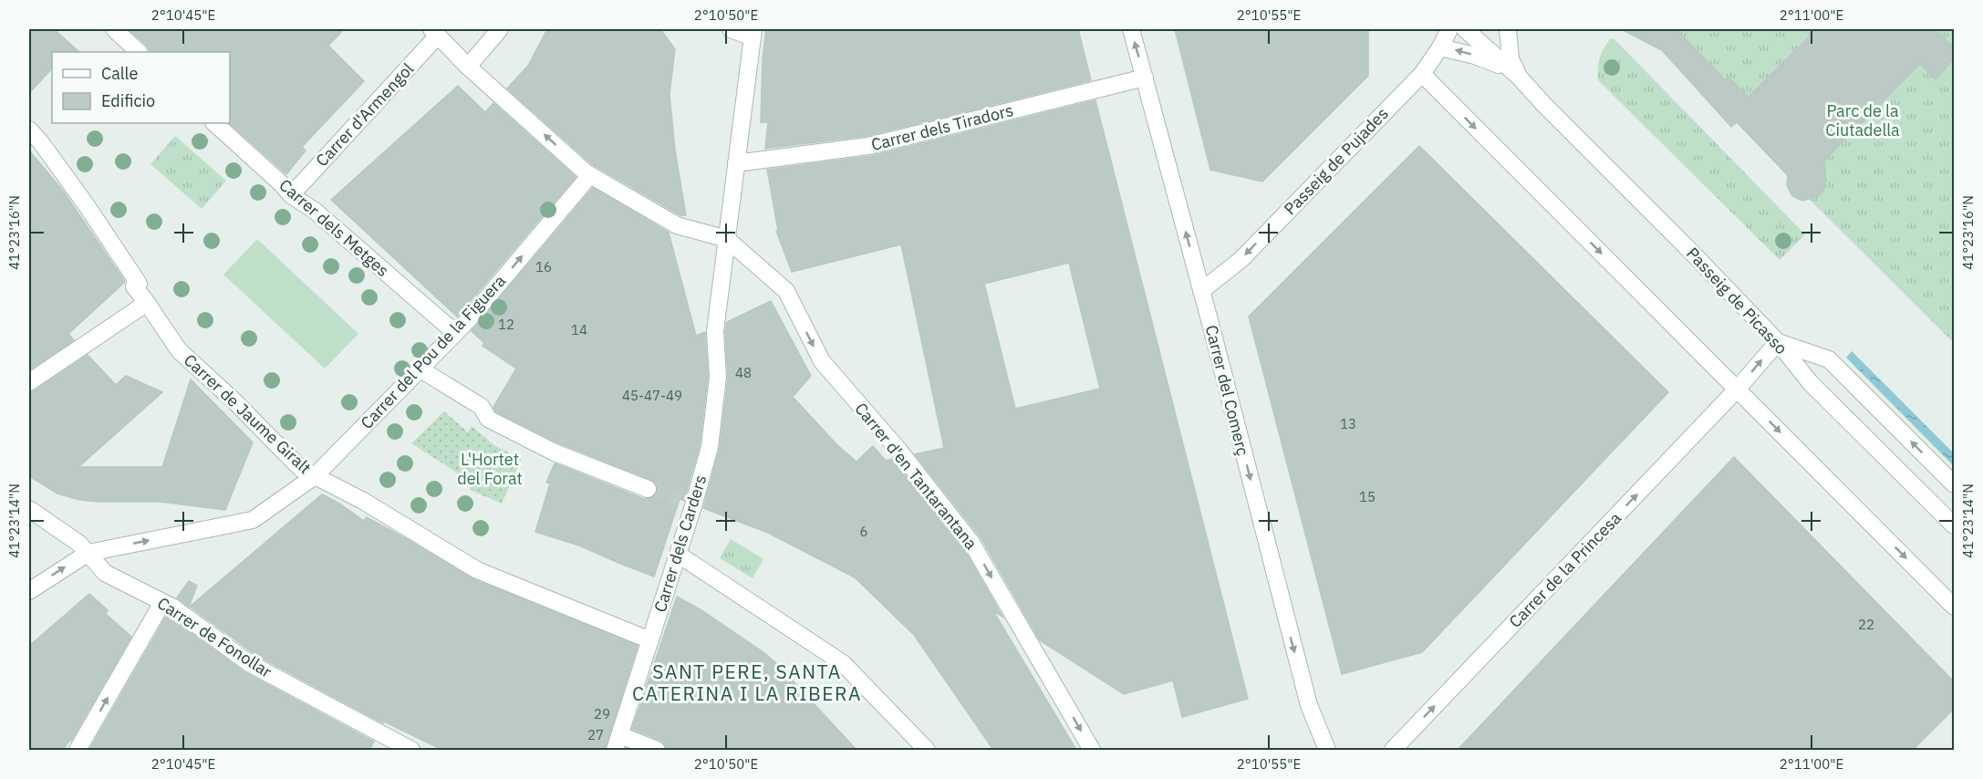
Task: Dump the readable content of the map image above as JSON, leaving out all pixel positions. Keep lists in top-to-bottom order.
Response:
{
  "streets": {
    "street": [
      "Carrer d'Armengol",
      "Carrer dels Tiradors",
      "Passeig de Pujades",
      "Carrer dels Metges",
      "Passeig de Picasso",
      "Carrer del Pou de la Figuera",
      "Carrer del Comerç",
      "Carrer de Jaume Giralt",
      "Carrer d'en Tantarantana",
      "Carrer dels Carders",
      "Carrer de la Princesa",
      "Carrer de Fonollar"
    ]
  },
  "crossings": [
    ["Carrer d'Armengol", "Carrer dels Metges"],
    ["Carrer dels Tiradors", "Carrer del Comerç"],
    ["Carrer dels Tiradors", "Carrer dels Carders"],
    ["Passeig de Pujades", "Carrer del Comerç"],
    ["Carrer dels Metges", "Carrer del Pou de la Figuera"],
    ["Passeig de Picasso", "Carrer de la Princesa"],
    ["Carrer del Pou de la Figuera", "Carrer de Jaume Giralt"],
    ["Carrer del Pou de la Figuera", "Carrer de Fonollar"],
    ["Carrer de Jaume Giralt", "Carrer dels Carders"],
    ["Carrer d'en Tantarantana", "Carrer dels Carders"]
  ],
  "one_way": [
    "Passeig de Pujades",
    "Carrer del Pou de la Figuera",
    "Carrer d'en Tantarantana",
    "Carrer de la Princesa"
  ],
  "districts": ["SANT PERE, SANTA CATERINA I LA RIBERA"],
  "parks": ["Parc de la Ciutadella", "L'Hortet del Forat"],
  "house_numbers": [
    "16",
    "12",
    "14",
    "48",
    "45-47-49",
    "13",
    "15",
    "6",
    "22",
    "29",
    "27"
  ],
  "legend": ["Calle", "Edificio"],
  "coordinates": [
    "2°10'45\"E",
    "2°10'50\"E",
    "2°10'55\"E",
    "2°11'00\"E",
    "41°23'16\"N",
    "41°23'14\"N"
  ]
}
